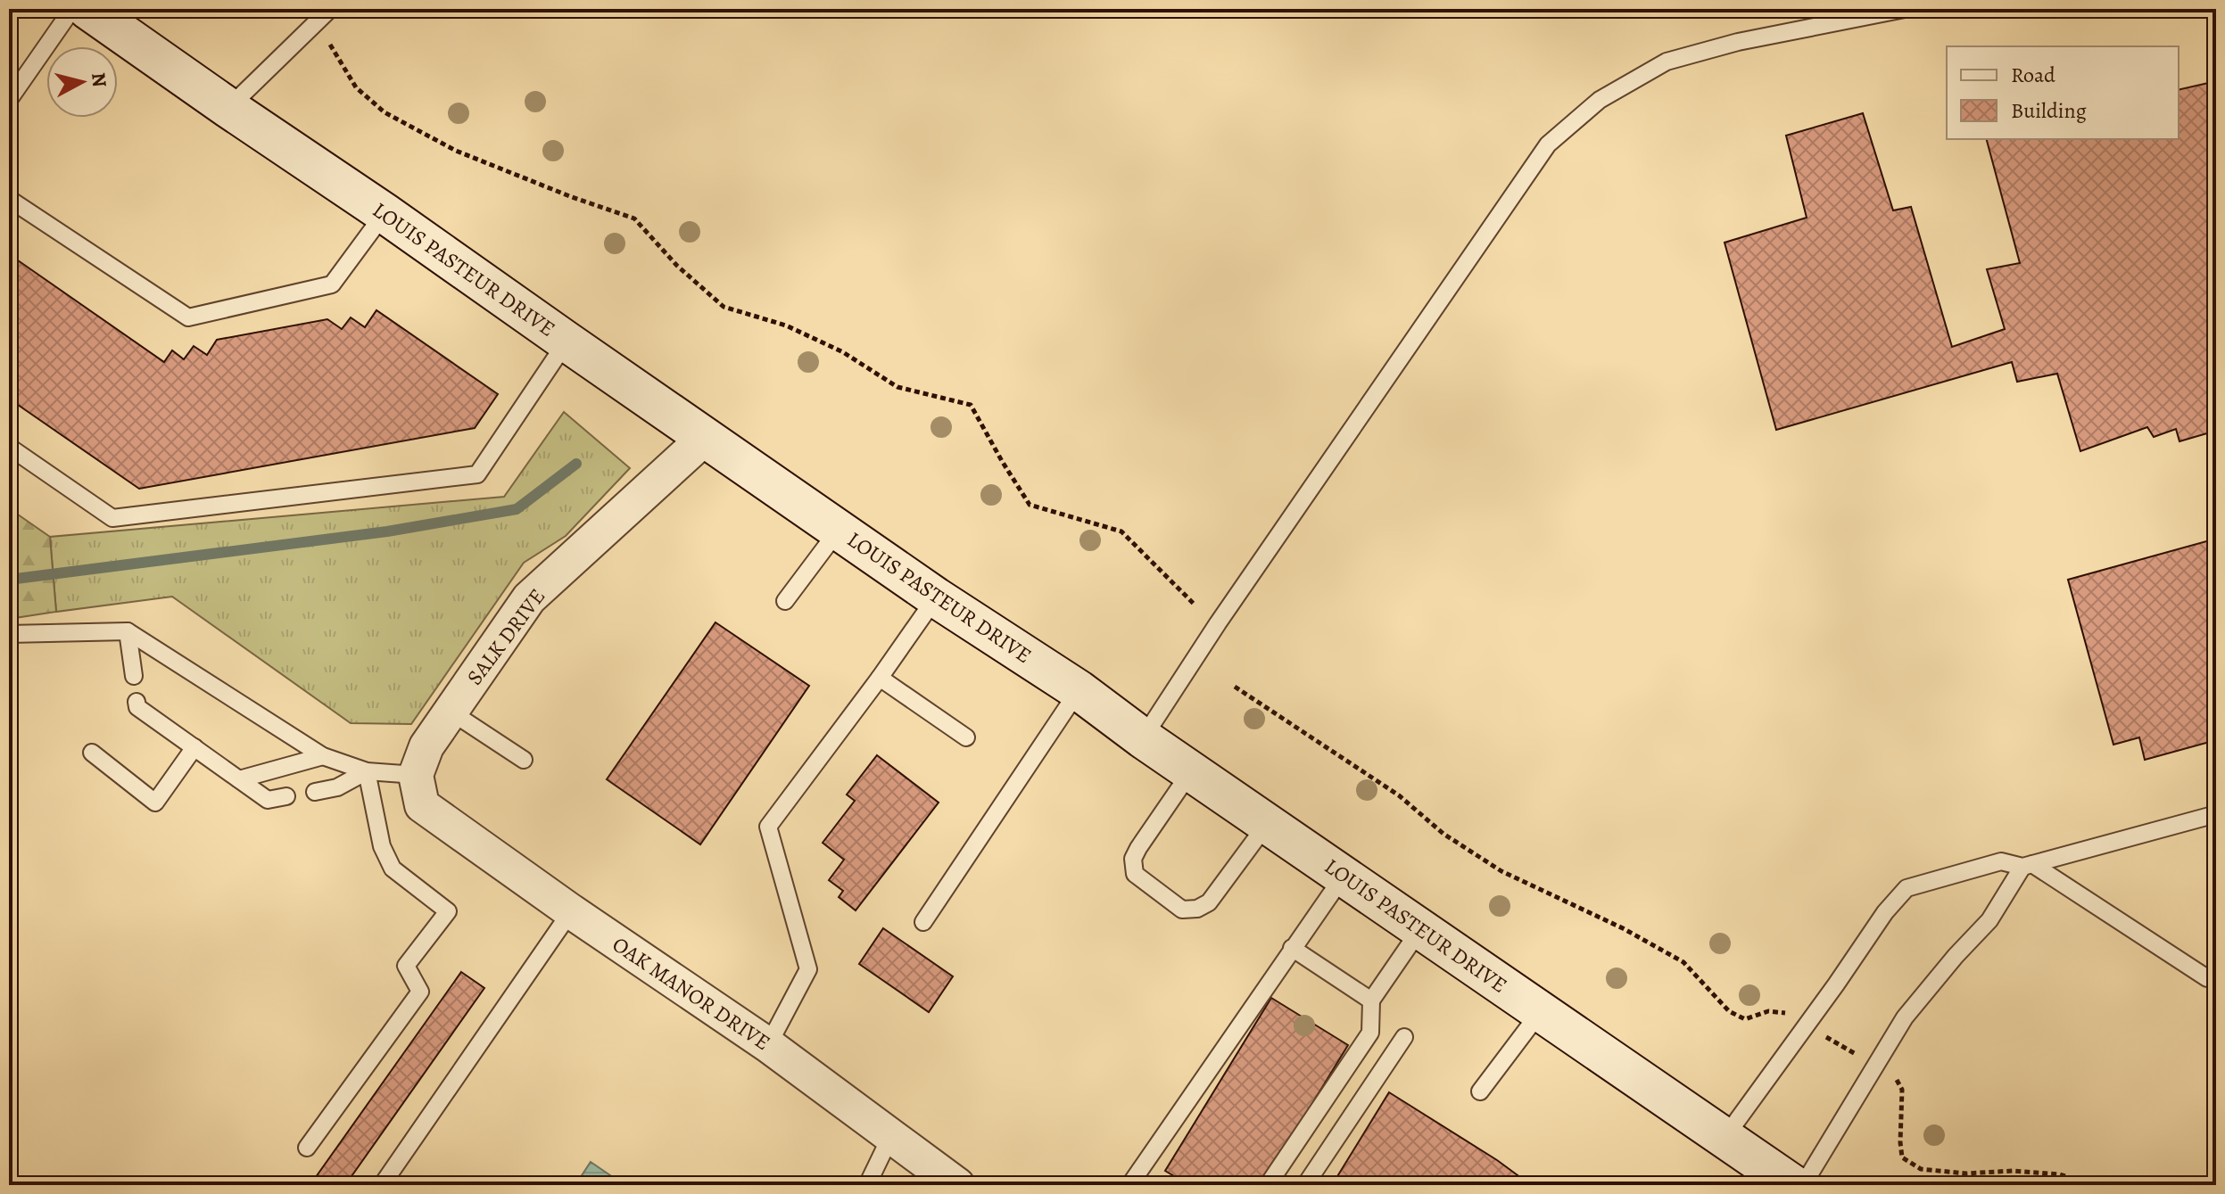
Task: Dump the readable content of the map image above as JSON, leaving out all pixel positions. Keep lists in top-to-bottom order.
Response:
{
  "streets": {
    "street": ["LOUIS PASTEUR DRIVE", "SALK DRIVE", "OAK MANOR DRIVE"]
  },
  "crossings": [
    ["LOUIS PASTEUR DRIVE", "SALK DRIVE"],
    ["SALK DRIVE", "OAK MANOR DRIVE"]
  ],
  "legend": ["Road", "Building"],
  "north": "right"
}
